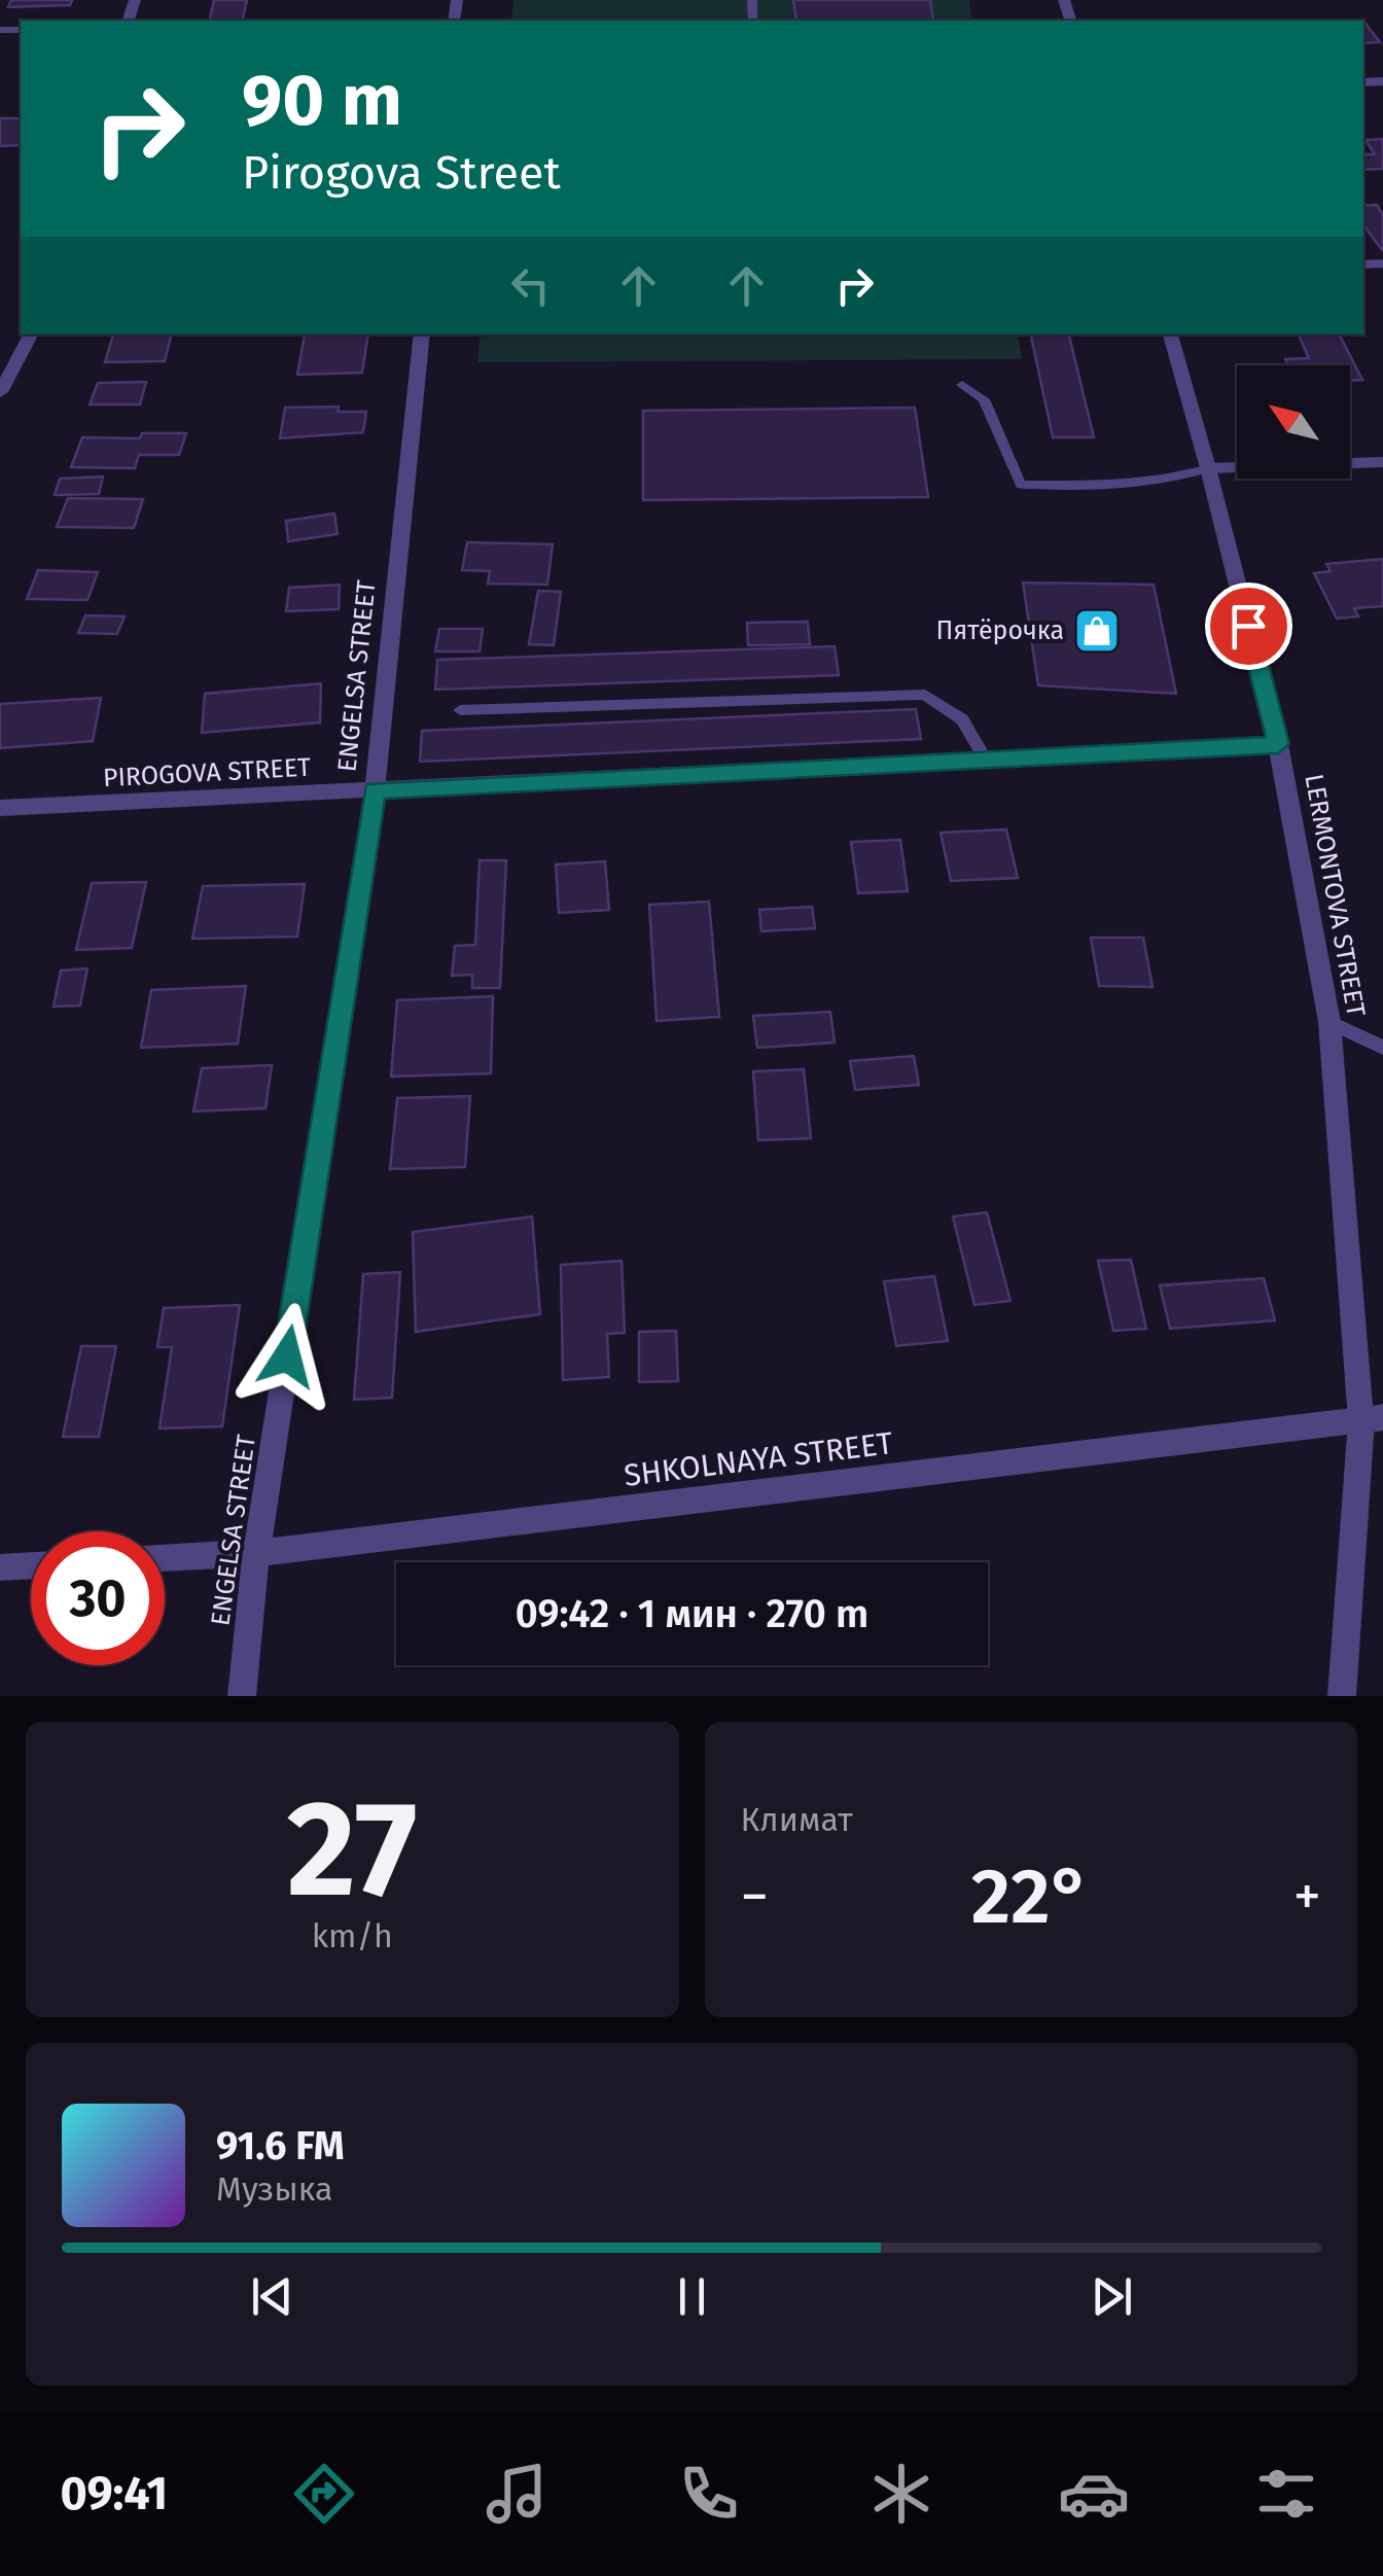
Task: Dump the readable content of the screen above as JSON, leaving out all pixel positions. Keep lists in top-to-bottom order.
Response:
{
  "streets": {
    "street": [
      "ENGELSA STREET",
      "PIROGOVA STREET",
      "LERMONTOVA STREET",
      "SHKOLNAYA STREET"
    ]
  },
  "crossings": [
    ["ENGELSA STREET", "PIROGOVA STREET"],
    ["ENGELSA STREET", "SHKOLNAYA STREET"],
    ["PIROGOVA STREET", "LERMONTOVA STREET"],
    ["LERMONTOVA STREET", "SHKOLNAYA STREET"]
  ],
  "places": {
    "shop": ["Пятёрочка"]
  },
  "north": "top left",
  "page": {
    "turn": ["90 m", "Pirogova Street"],
    "limit": "30",
    "trip": "09:42 · 1 мин · 270 m",
    "tile": [
      ["27", "km/h"],
      "Климат"
    ],
    "heat": ["−", "22°", "+"],
    "song": ["91.6 FM", "Музыка"],
    "tabs": "09:41"
  }
}
